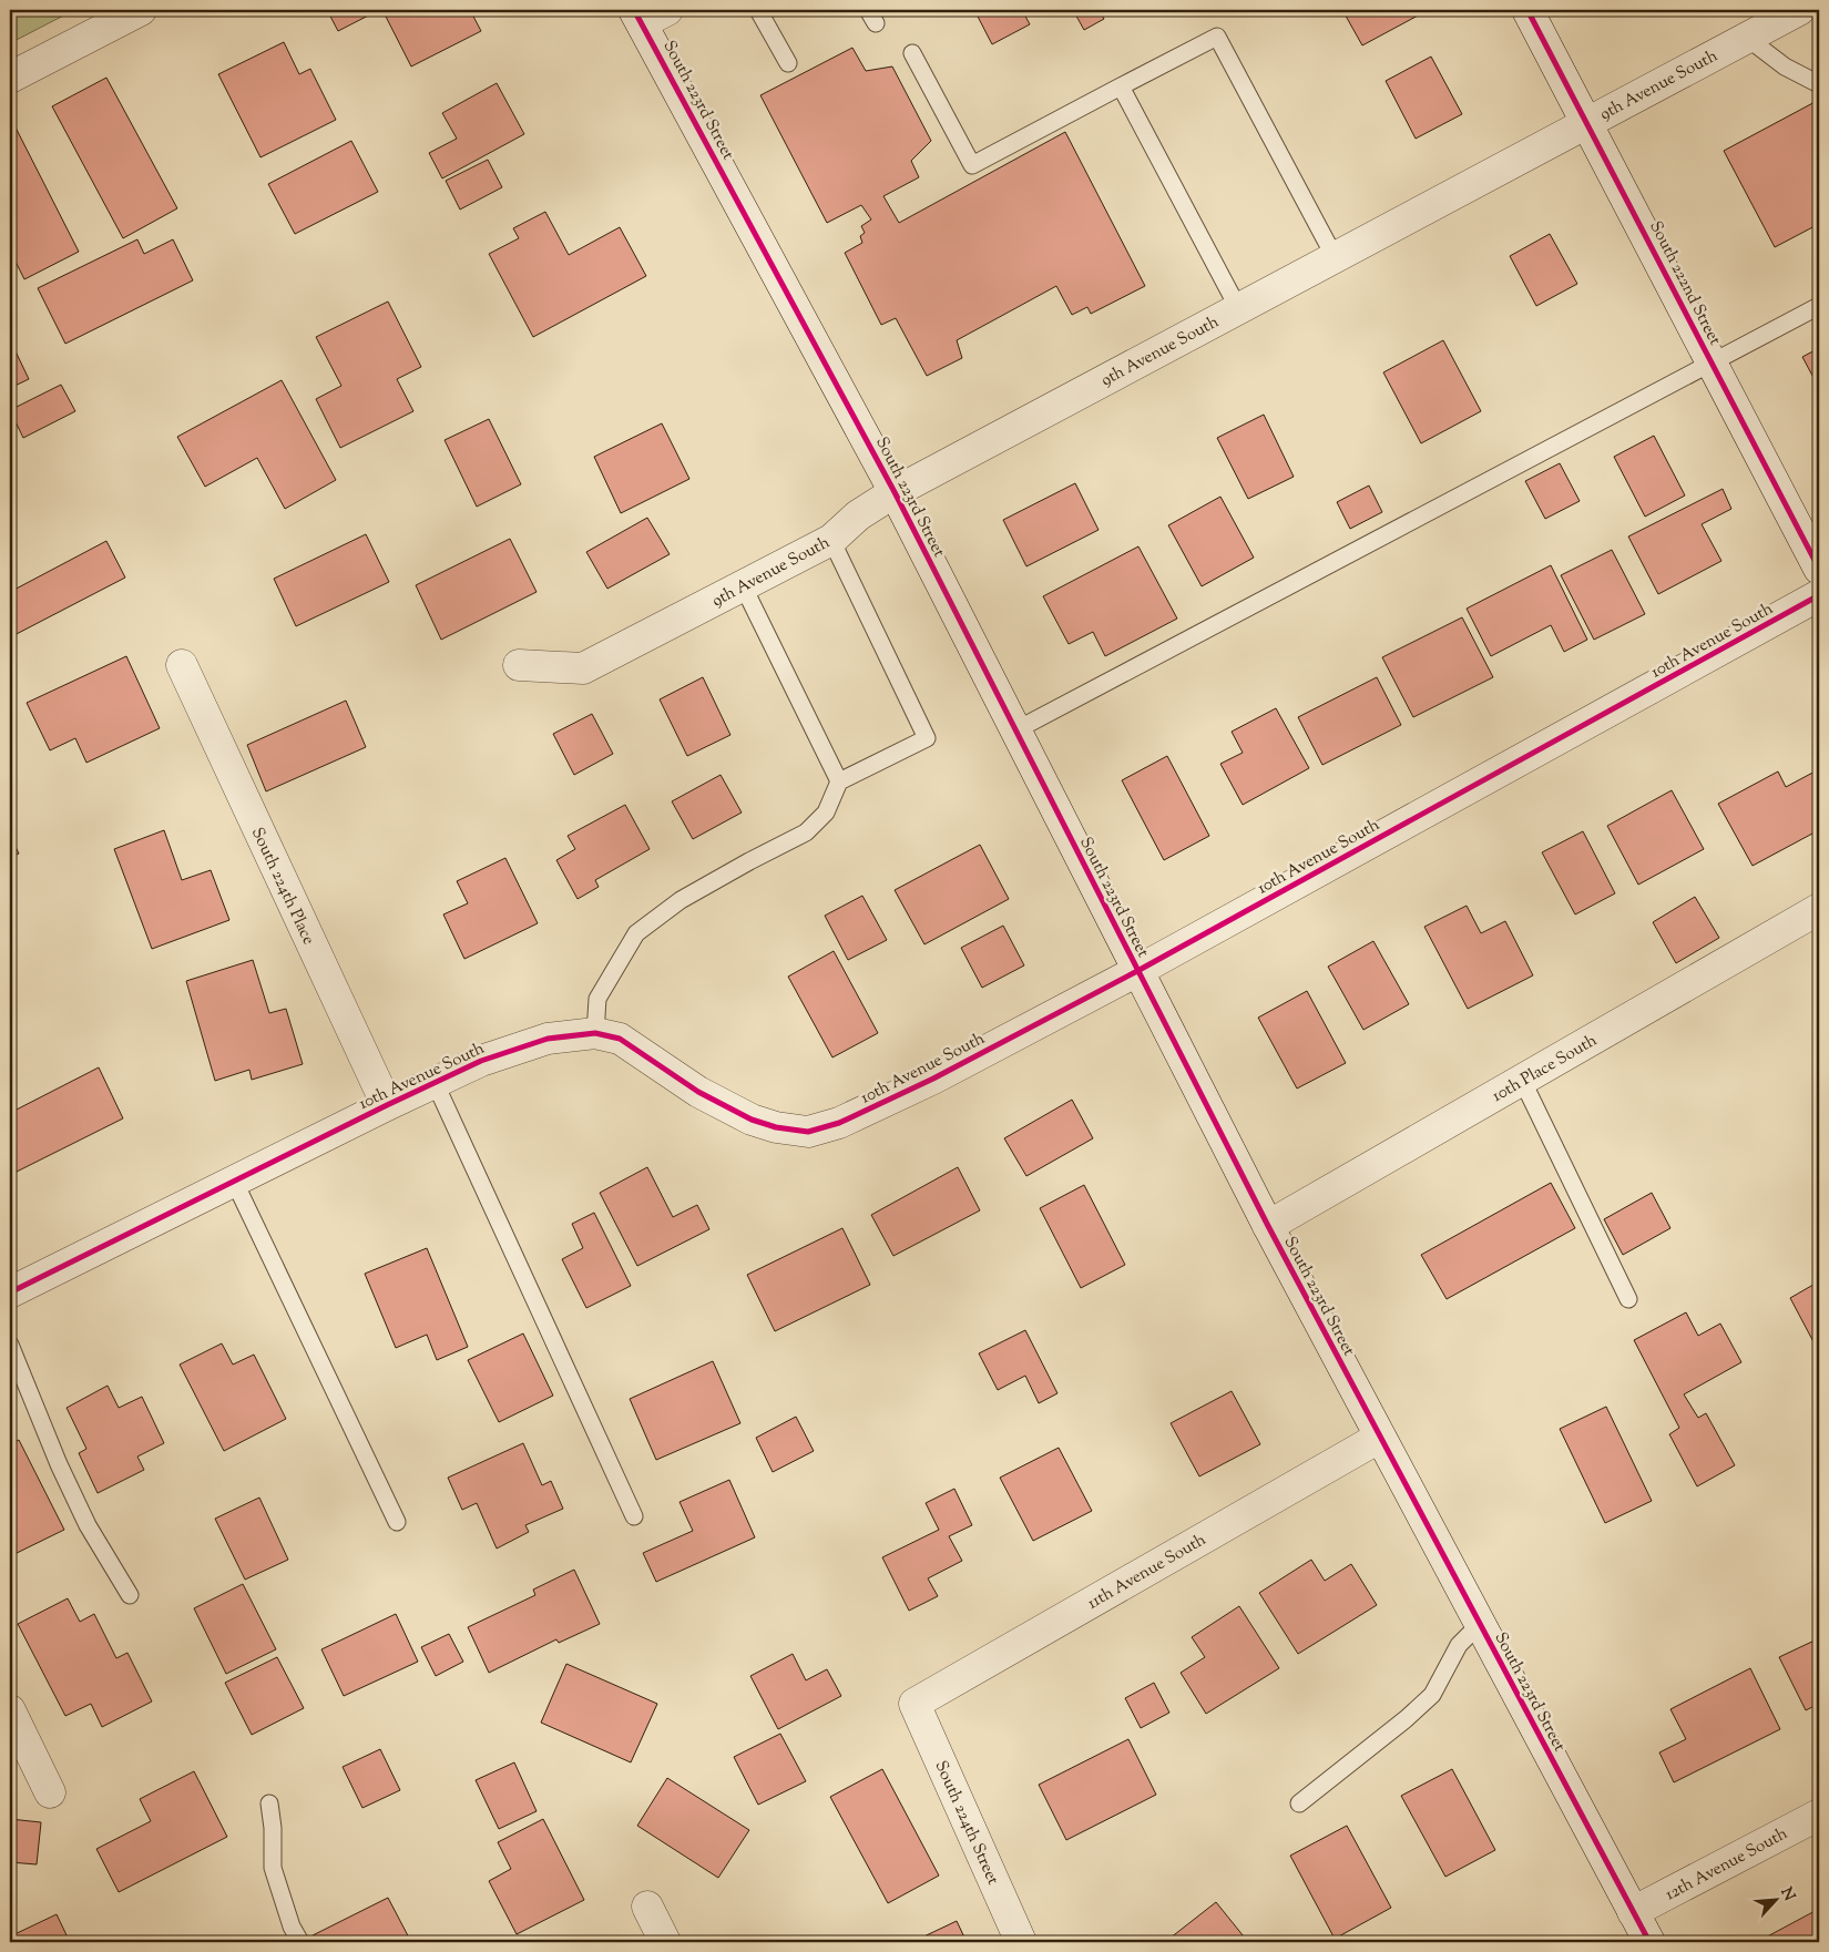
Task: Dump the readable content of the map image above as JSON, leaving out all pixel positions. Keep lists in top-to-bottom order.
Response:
{
  "streets": {
    "street": [
      "9th Avenue South",
      "South 223rd Street",
      "South 222nd Street",
      "10th Avenue South",
      "South 224th Place",
      "10th Place South",
      "11th Avenue South",
      "South 224th Street",
      "12th Avenue South"
    ]
  },
  "crossings": [
    ["9th Avenue South", "South 223rd Street"],
    ["9th Avenue South", "South 222nd Street"],
    ["South 223rd Street", "10th Avenue South"],
    ["South 223rd Street", "10th Place South"],
    ["South 223rd Street", "11th Avenue South"],
    ["South 223rd Street", "12th Avenue South"],
    ["10th Avenue South", "South 224th Place"],
    ["11th Avenue South", "South 224th Street"]
  ],
  "north": "top right"
}
